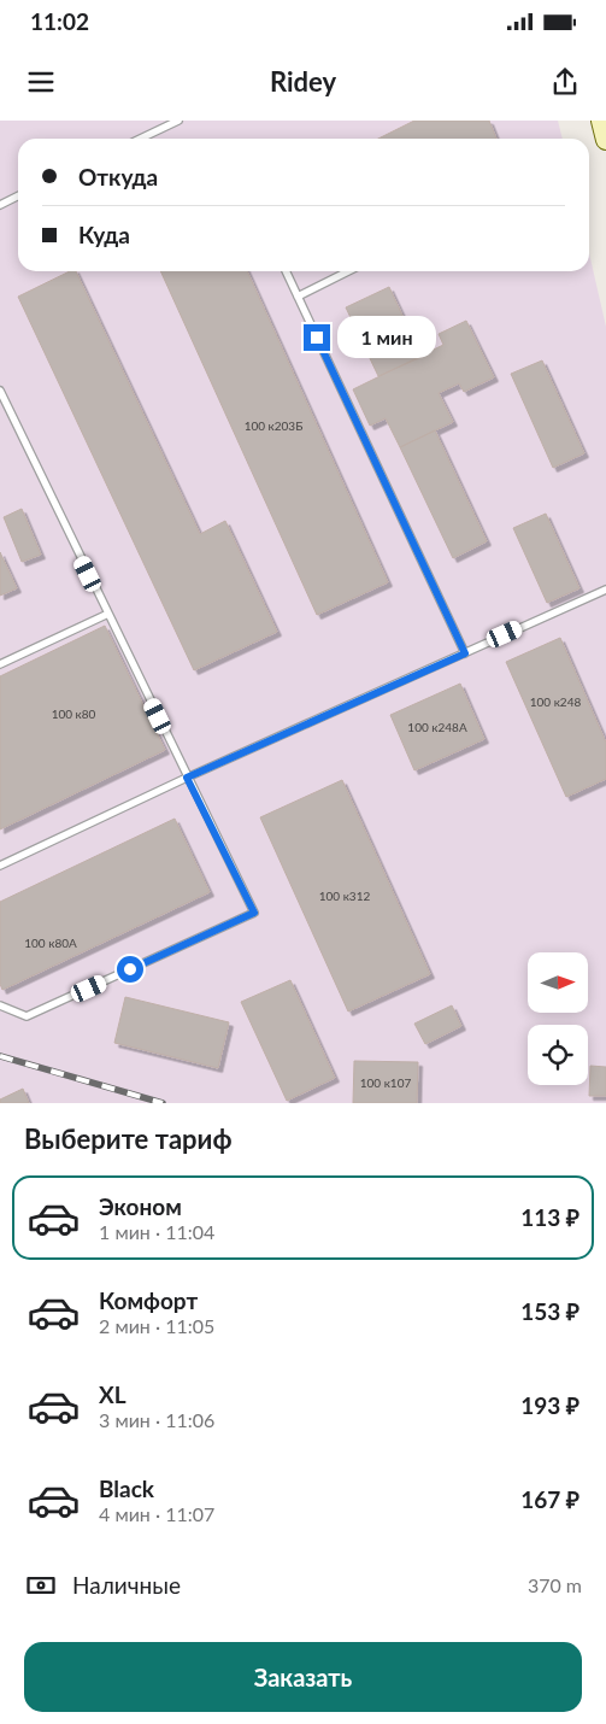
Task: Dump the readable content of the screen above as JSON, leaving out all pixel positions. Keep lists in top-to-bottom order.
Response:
{
  "house_numbers": [
    "100 к203Б",
    "100 к248",
    "100 к80",
    "100 к248А",
    "100 к312",
    "100 к80А",
    "100 к107"
  ],
  "north": "right",
  "page": {
    "status": "11:02",
    "header": "Ridey",
    "banner": ["Откуда", "Куда"],
    "bubble": "1 мин",
    "heading": "Выберите тариф",
    "list": [
      {
        "name": "Эконом",
        "note": "1 мин · 11:04",
        "value": "113 ₽"
      },
      {
        "name": "Комфорт",
        "note": "2 мин · 11:05",
        "value": "153 ₽"
      },
      {
        "name": "XL",
        "note": "3 мин · 11:06",
        "value": "193 ₽"
      },
      {
        "name": "Black",
        "note": "4 мин · 11:07",
        "value": "167 ₽"
      }
    ],
    "pay": ["Наличные", "370 m"],
    "buttons": "Заказать"
  }
}
